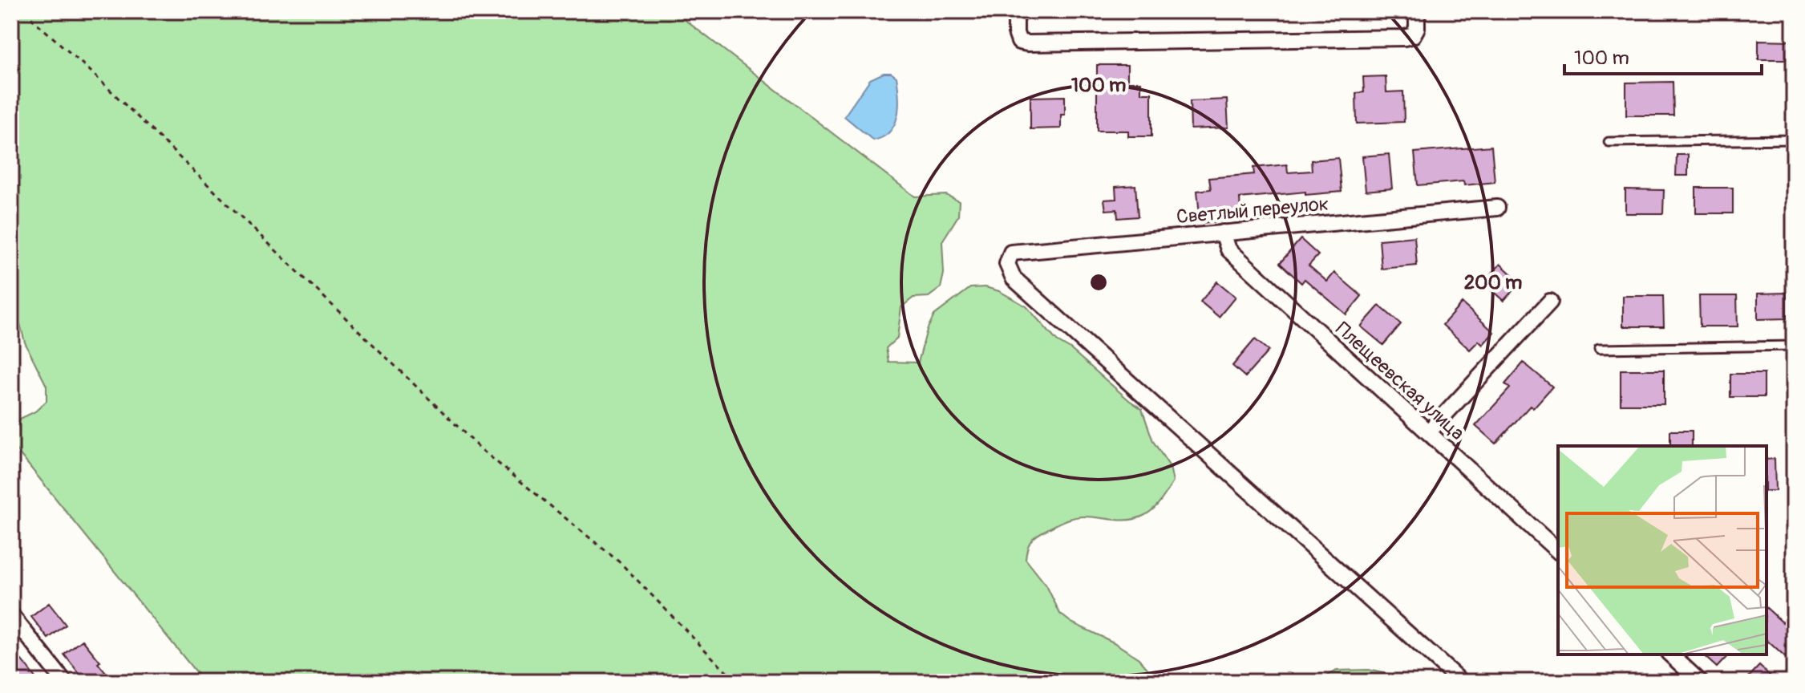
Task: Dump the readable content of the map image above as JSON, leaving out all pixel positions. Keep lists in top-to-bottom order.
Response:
{
  "streets": {
    "street": ["Светлый переулок", "Плещеевская улица"]
  },
  "crossings": [
    ["Светлый переулок", "Плещеевская улица"]
  ],
  "scale_bar": "100 m",
  "rings": ["100 m", "200 m"]
}
